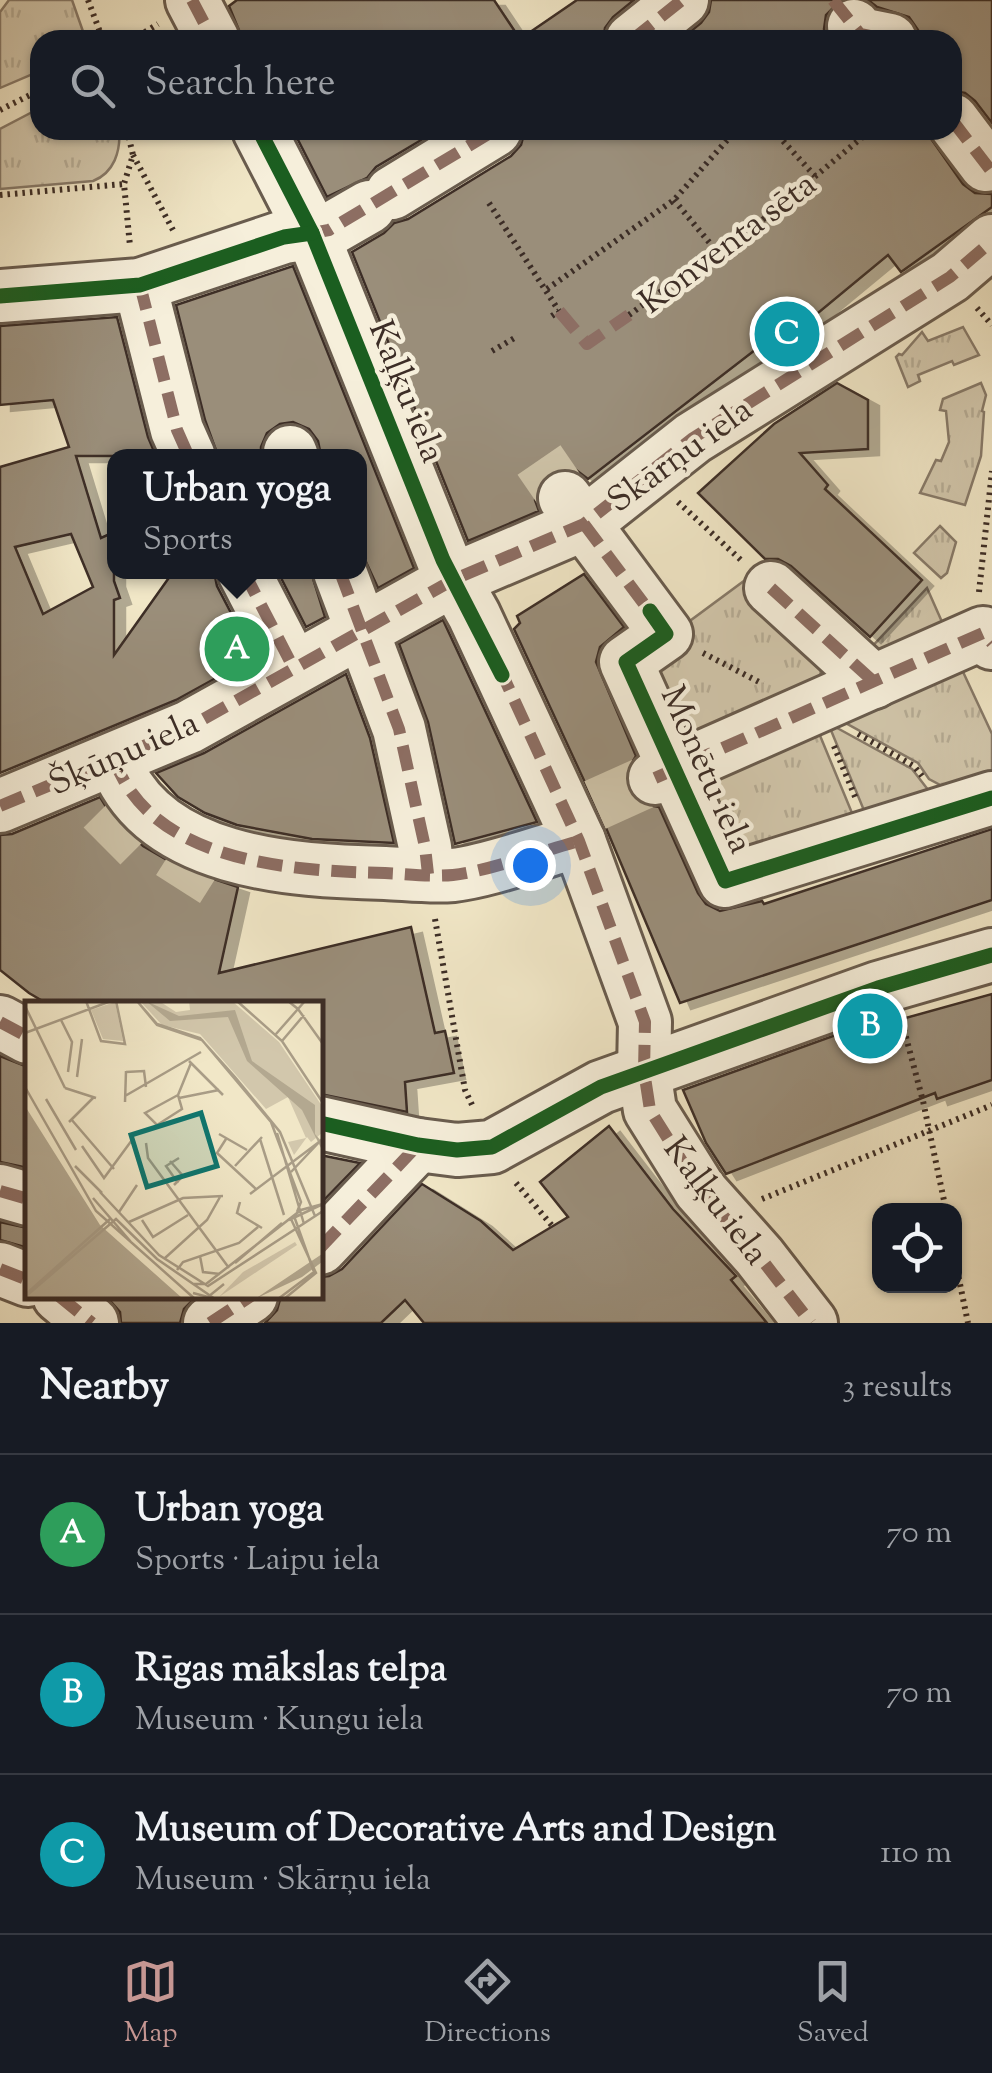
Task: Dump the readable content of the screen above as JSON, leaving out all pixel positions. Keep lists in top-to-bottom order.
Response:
{
  "streets": {
    "street": [
      "Kaļķu iela",
      "Skārņu iela",
      "Šķūņu iela",
      "Monētu iela"
    ],
    "path": ["Konventa sēta"]
  },
  "crossings": [
    ["Kaļķu iela", "Skārņu iela"],
    ["Kaļķu iela", "Šķūņu iela"],
    ["Skārņu iela", "Šķūņu iela"],
    ["Skārņu iela", "Monētu iela"]
  ],
  "page": {
    "search": "Search here",
    "pins": ["C", "A", "B"],
    "popup": ["Urban yoga", "Sports"],
    "heading": ["Nearby", "3 results"],
    "list": [
      {
        "mark": "A",
        "name": "Urban yoga",
        "note": "Sports · Laipu iela",
        "value": "70 m"
      },
      {
        "mark": "B",
        "name": "Rīgas mākslas telpa",
        "note": "Museum · Kungu iela",
        "value": "70 m"
      },
      {
        "mark": "C",
        "name": "Museum of Decorative Arts and Design",
        "note": "Museum · Skārņu iela",
        "value": "110 m"
      }
    ],
    "nav": ["Map", "Directions", "Saved"]
  }
}
